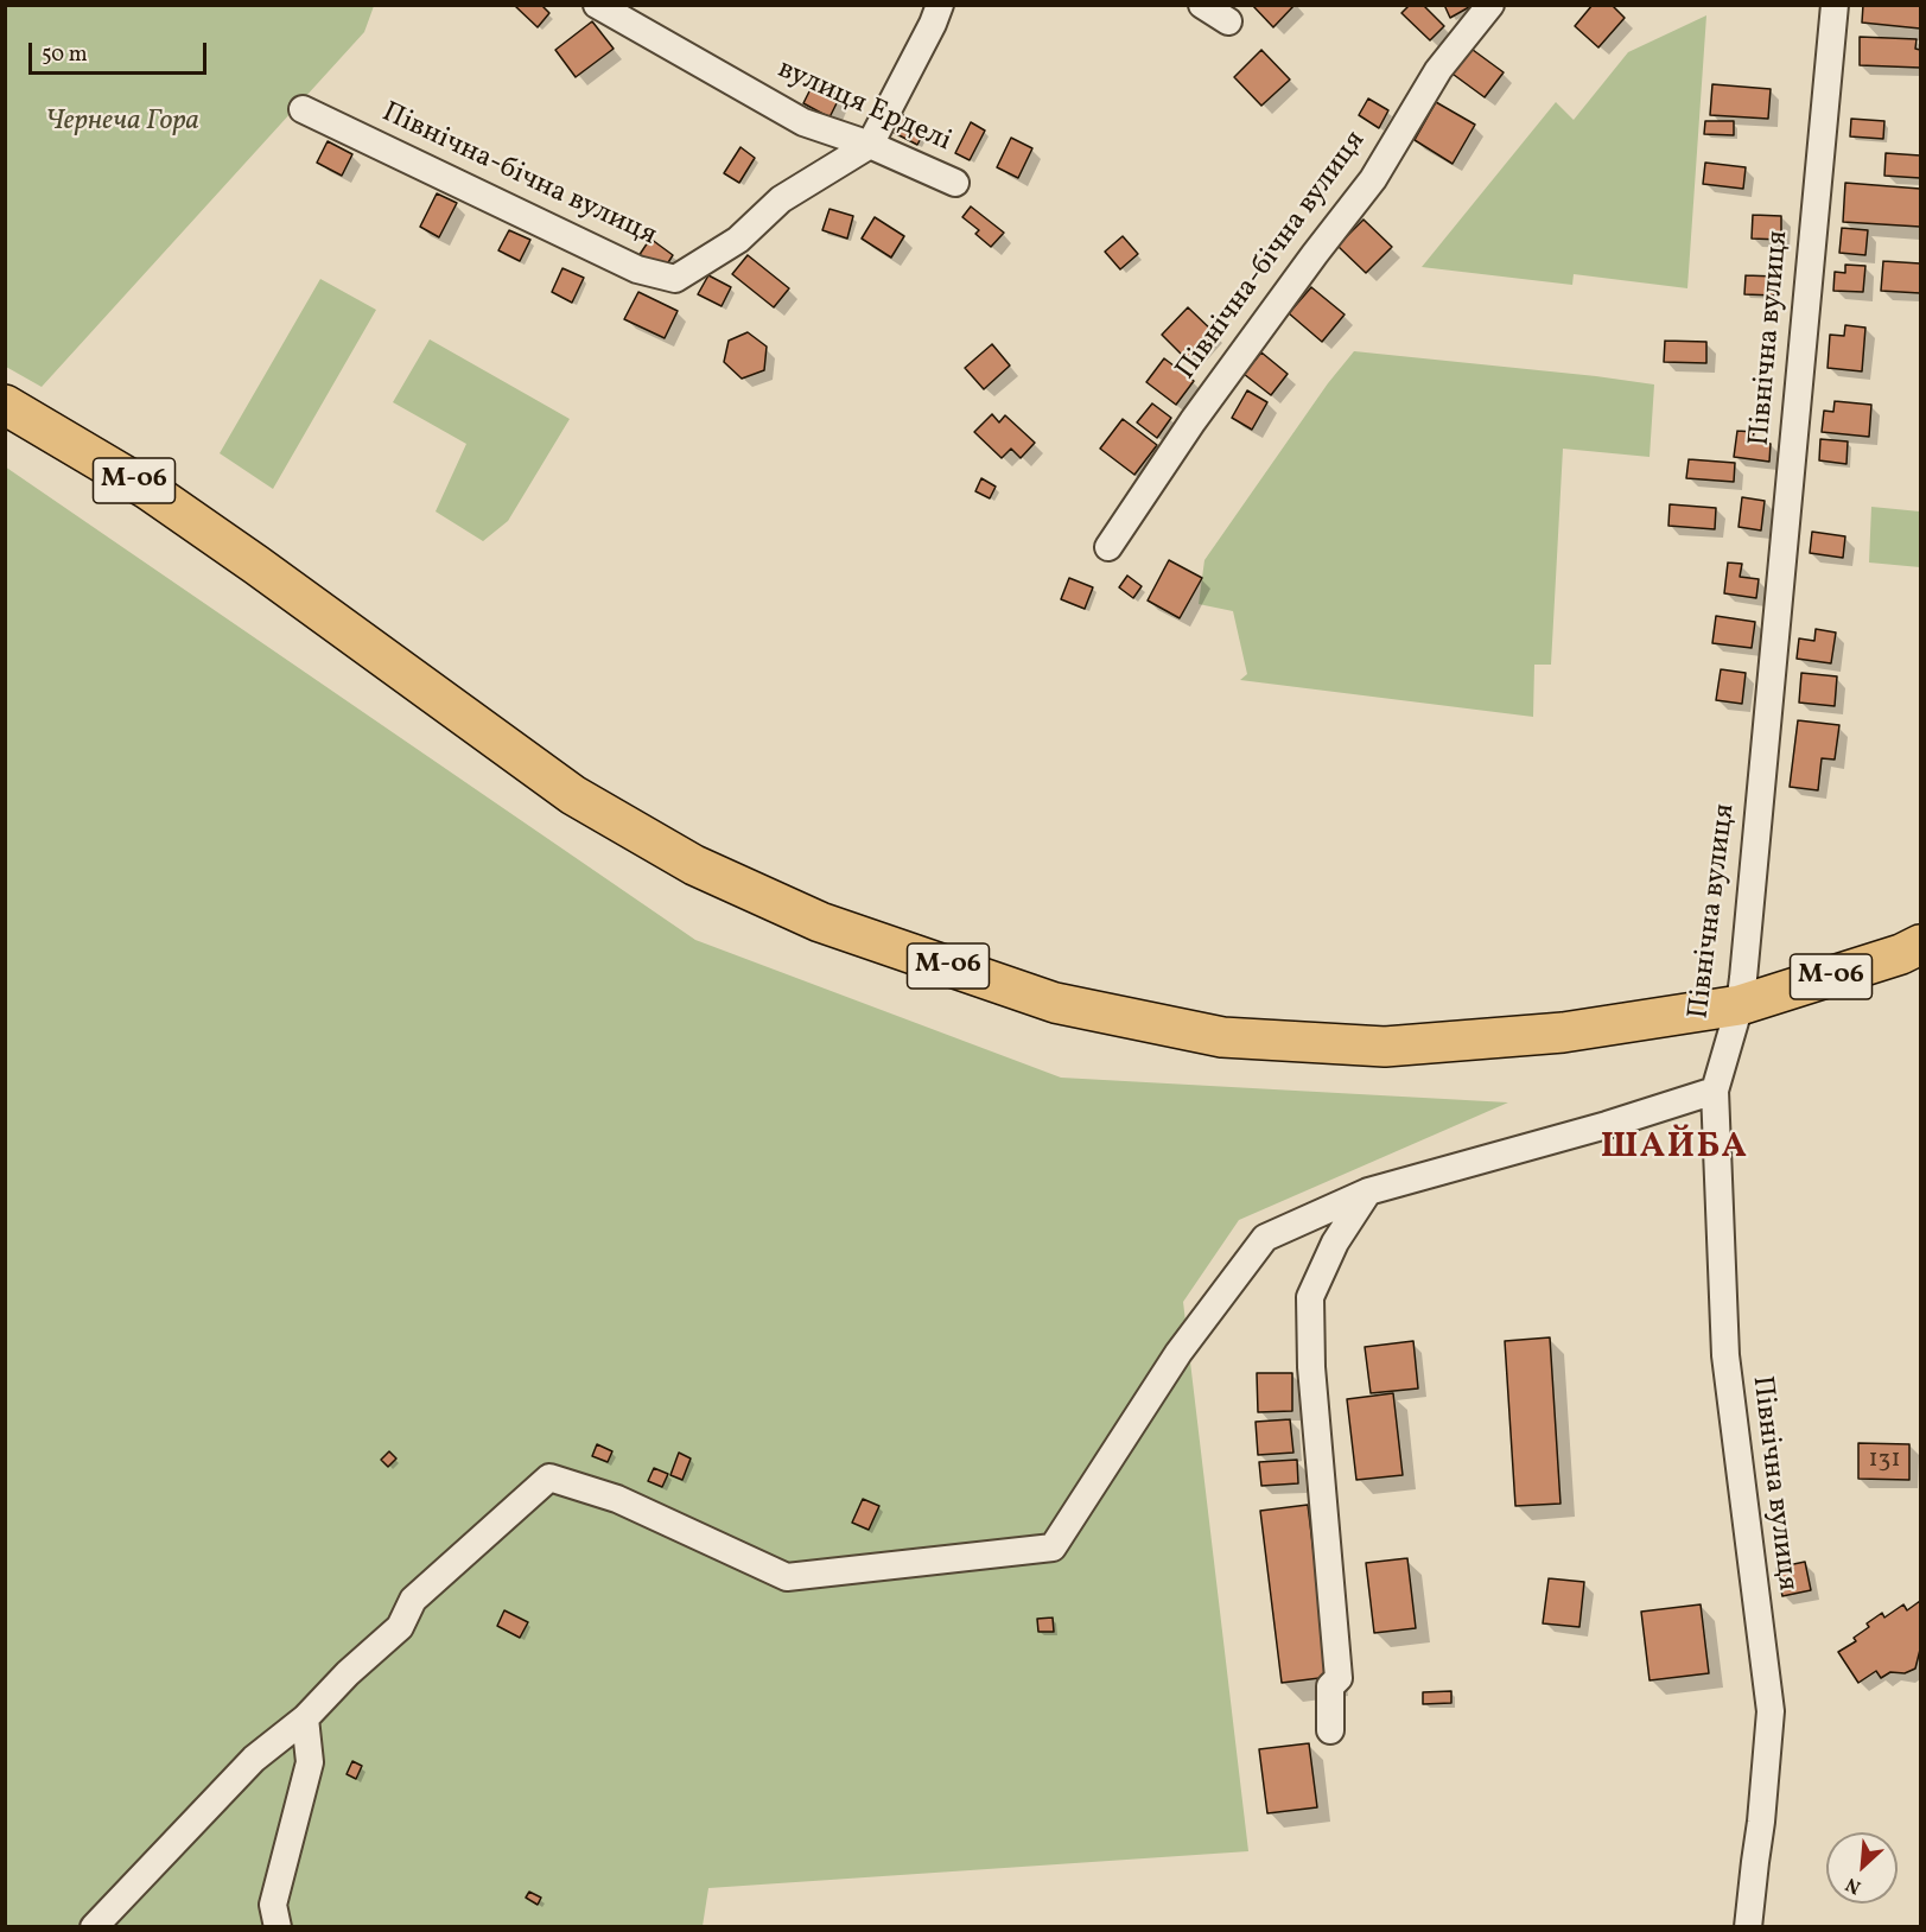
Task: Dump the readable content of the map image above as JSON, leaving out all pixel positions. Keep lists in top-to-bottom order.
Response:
{
  "streets": {
    "highway": ["М-06"],
    "street": ["вулиця Ерделі", "Північна-бічна вулиця", "Північна вулиця"]
  },
  "crossings": [
    ["вулиця Ерделі", "Північна-бічна вулиця"],
    ["Північна вулиця", "М-06"]
  ],
  "districts": ["ШАЙБА"],
  "parks": ["Чернеча Гора"],
  "house_numbers": ["131"],
  "scale_bar": "50 m",
  "north": "bottom left"
}
